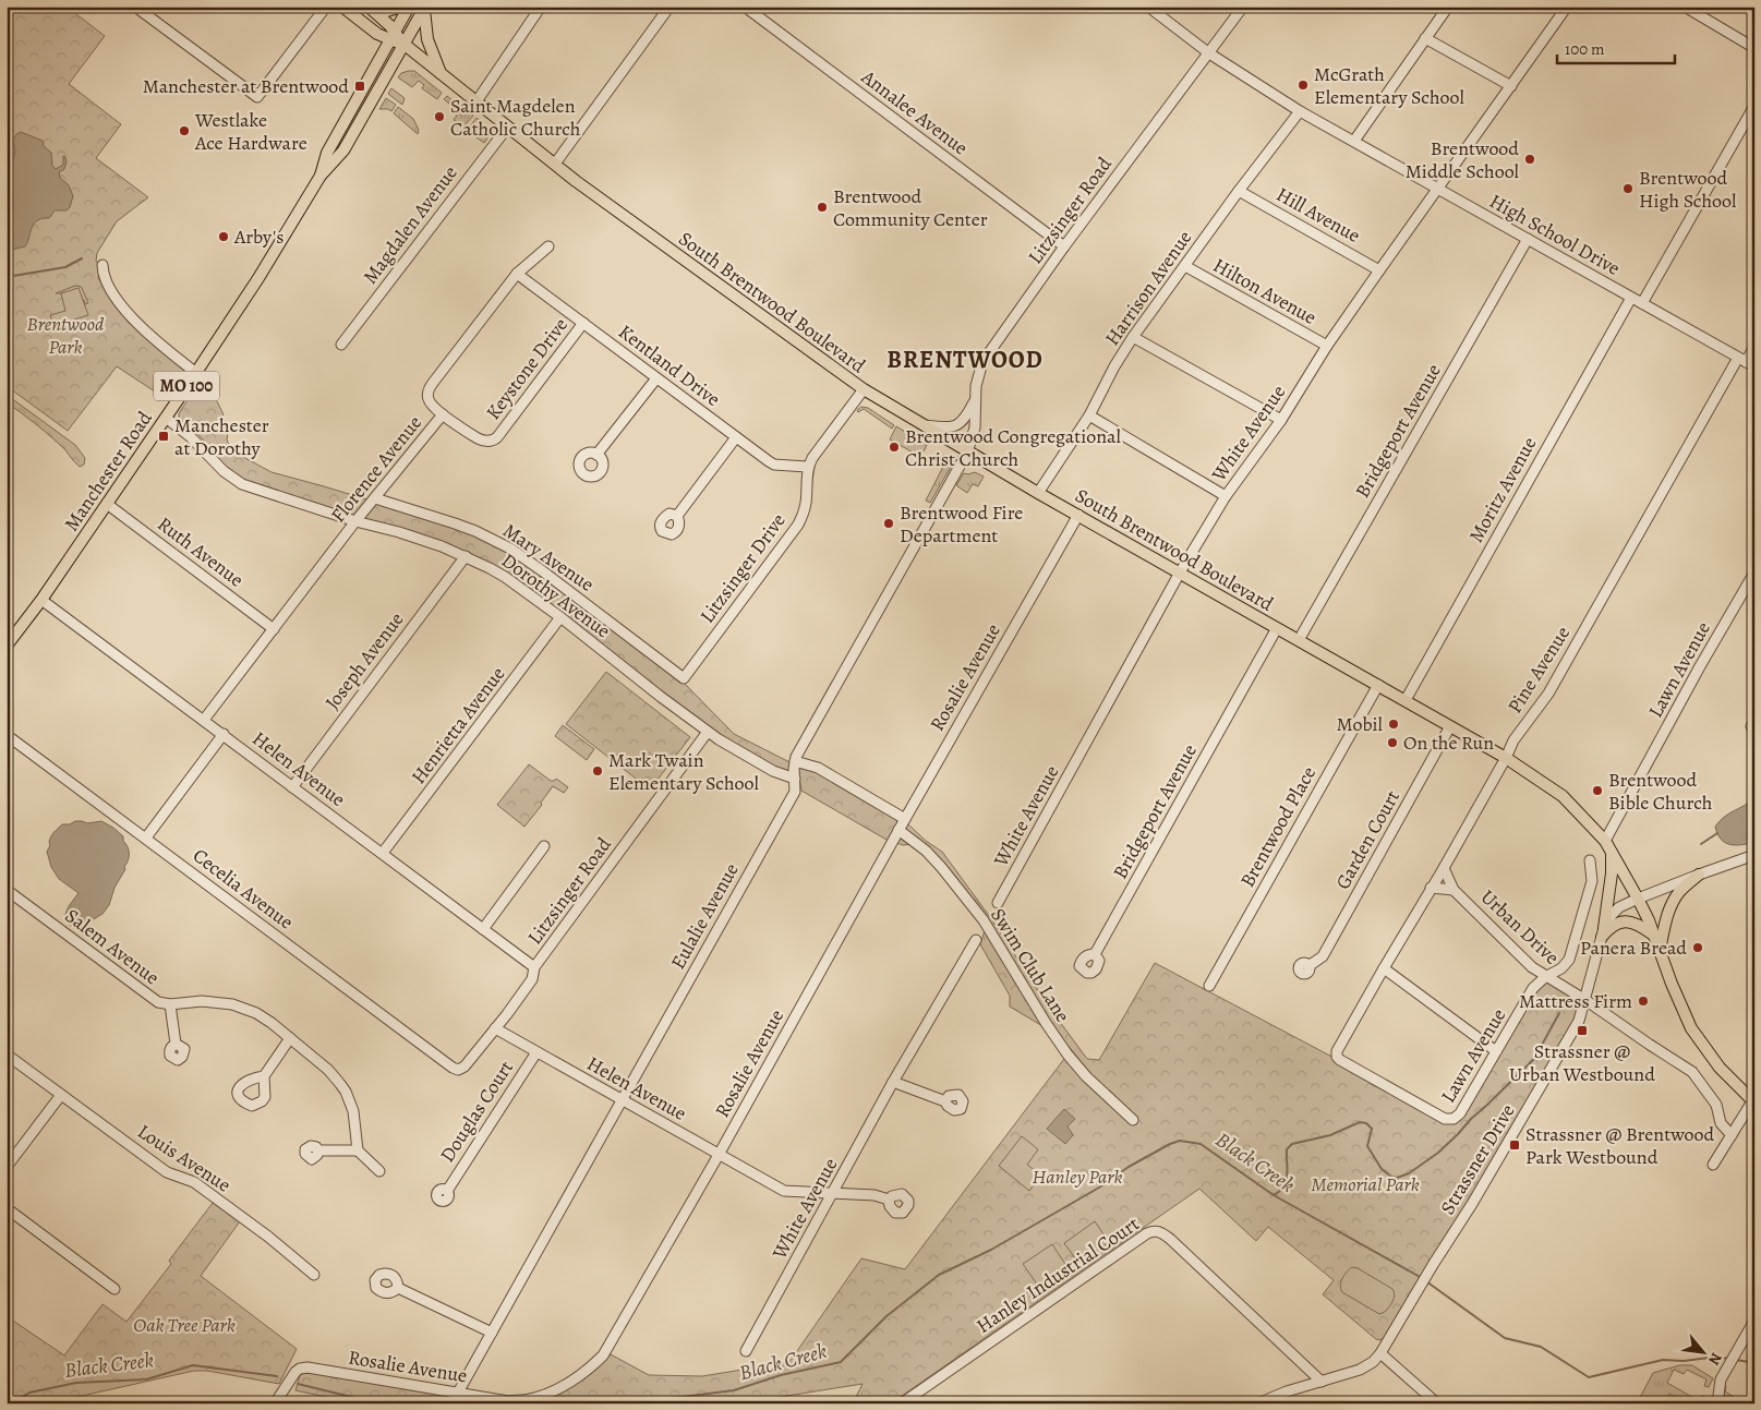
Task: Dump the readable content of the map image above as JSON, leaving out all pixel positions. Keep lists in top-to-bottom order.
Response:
{
  "streets": {
    "main road": ["South Brentwood Boulevard", "MO 100", "Manchester Road"],
    "street": [
      "Annalee Avenue",
      "Litzsinger Road",
      "Hill Avenue",
      "Magdalen Avenue",
      "High School Drive",
      "Harrison Avenue",
      "Hilton Avenue",
      "Kentland Drive",
      "Keystone Drive",
      "Bridgeport Avenue",
      "White Avenue",
      "Florence Avenue",
      "Moritz Avenue",
      "Ruth Avenue",
      "Mary Avenue",
      "Litzsinger Drive",
      "Dorothy Avenue",
      "Joseph Avenue",
      "Pine Avenue",
      "Lawn Avenue",
      "Rosalie Avenue",
      "Henrietta Avenue",
      "Helen Avenue",
      "Brentwood Place",
      "Garden Court",
      "Cecelia Avenue",
      "Eulalie Avenue",
      "Urban Drive",
      "Salem Avenue",
      "Swim Club Lane",
      "Douglas Court",
      "Louis Avenue",
      "Strassner Drive",
      "Hanley Industrial Court"
    ]
  },
  "crossings": [
    ["Annalee Avenue", "Litzsinger Road"],
    ["Litzsinger Road", "High School Drive"],
    ["Litzsinger Road", "South Brentwood Boulevard"],
    ["Litzsinger Road", "Dorothy Avenue"],
    ["Litzsinger Road", "Helen Avenue"],
    ["Litzsinger Road", "Cecelia Avenue"],
    ["Litzsinger Road", "Eulalie Avenue"],
    ["Hill Avenue", "Harrison Avenue"],
    ["Hill Avenue", "White Avenue"],
    ["Magdalen Avenue", "South Brentwood Boulevard"],
    ["High School Drive", "Harrison Avenue"],
    ["High School Drive", "Bridgeport Avenue"],
    ["High School Drive", "White Avenue"],
    ["High School Drive", "Moritz Avenue"],
    ["High School Drive", "Pine Avenue"],
    ["Harrison Avenue", "Hilton Avenue"],
    ["Harrison Avenue", "South Brentwood Boulevard"],
    ["Hilton Avenue", "White Avenue"],
    ["South Brentwood Boulevard", "Bridgeport Avenue"],
    ["South Brentwood Boulevard", "White Avenue"],
    ["South Brentwood Boulevard", "Manchester Road"],
    ["South Brentwood Boulevard", "Moritz Avenue"],
    ["South Brentwood Boulevard", "Pine Avenue"],
    ["South Brentwood Boulevard", "Lawn Avenue"],
    ["South Brentwood Boulevard", "Rosalie Avenue"],
    ["South Brentwood Boulevard", "Brentwood Place"],
    ["South Brentwood Boulevard", "Garden Court"],
    ["South Brentwood Boulevard", "Eulalie Avenue"],
    ["South Brentwood Boulevard", "Strassner Drive"],
    ["Kentland Drive", "Keystone Drive"],
    ["Kentland Drive", "Florence Avenue"],
    ["Kentland Drive", "Litzsinger Drive"],
    ["Keystone Drive", "Florence Avenue"],
    ["White Avenue", "Helen Avenue"],
    ["Florence Avenue", "Ruth Avenue"],
    ["Florence Avenue", "Mary Avenue"],
    ["Florence Avenue", "Dorothy Avenue"],
    ["Florence Avenue", "Helen Avenue"],
    ["Manchester Road", "Ruth Avenue"],
    ["Manchester Road", "Dorothy Avenue"],
    ["Manchester Road", "Helen Avenue"],
    ["Mary Avenue", "Litzsinger Drive"],
    ["Dorothy Avenue", "Joseph Avenue"],
    ["Dorothy Avenue", "Henrietta Avenue"],
    ["Dorothy Avenue", "Eulalie Avenue"],
    ["Joseph Avenue", "Helen Avenue"],
    ["Pine Avenue", "Lawn Avenue"],
    ["Pine Avenue", "Urban Drive"],
    ["Lawn Avenue", "Urban Drive"],
    ["Rosalie Avenue", "Helen Avenue"],
    ["Rosalie Avenue", "Eulalie Avenue"],
    ["Rosalie Avenue", "Swim Club Lane"],
    ["Henrietta Avenue", "Helen Avenue"],
    ["Helen Avenue", "Eulalie Avenue"],
    ["Helen Avenue", "Douglas Court"],
    ["Urban Drive", "Strassner Drive"]
  ],
  "districts": ["BRENTWOOD"],
  "water": ["Black Creek"],
  "parks": [
    "Brentwood Park",
    "Hanley Park",
    "Memorial Park",
    "Oak Tree Park"
  ],
  "places": {
    "other": [
      "McGrath Elementary School",
      "Saint Magdelen Catholic Church",
      "Westlake Ace Hardware",
      "Brentwood Middle School",
      "Brentwood High School",
      "Brentwood Community Center",
      "Arby's",
      "Brentwood Congregational Christ Church",
      "Brentwood Fire Department",
      "Mobil",
      "On the Run",
      "Mark Twain Elementary School",
      "Brentwood Bible Church",
      "Panera Bread",
      "Mattress Firm"
    ],
    "transit": [
      "Manchester at Brentwood",
      "Manchester at Dorothy",
      "Strassner @ Urban Westbound",
      "Strassner @ Brentwood Park Westbound"
    ]
  },
  "scale_bar": "100 m",
  "north": "bottom right"
}
